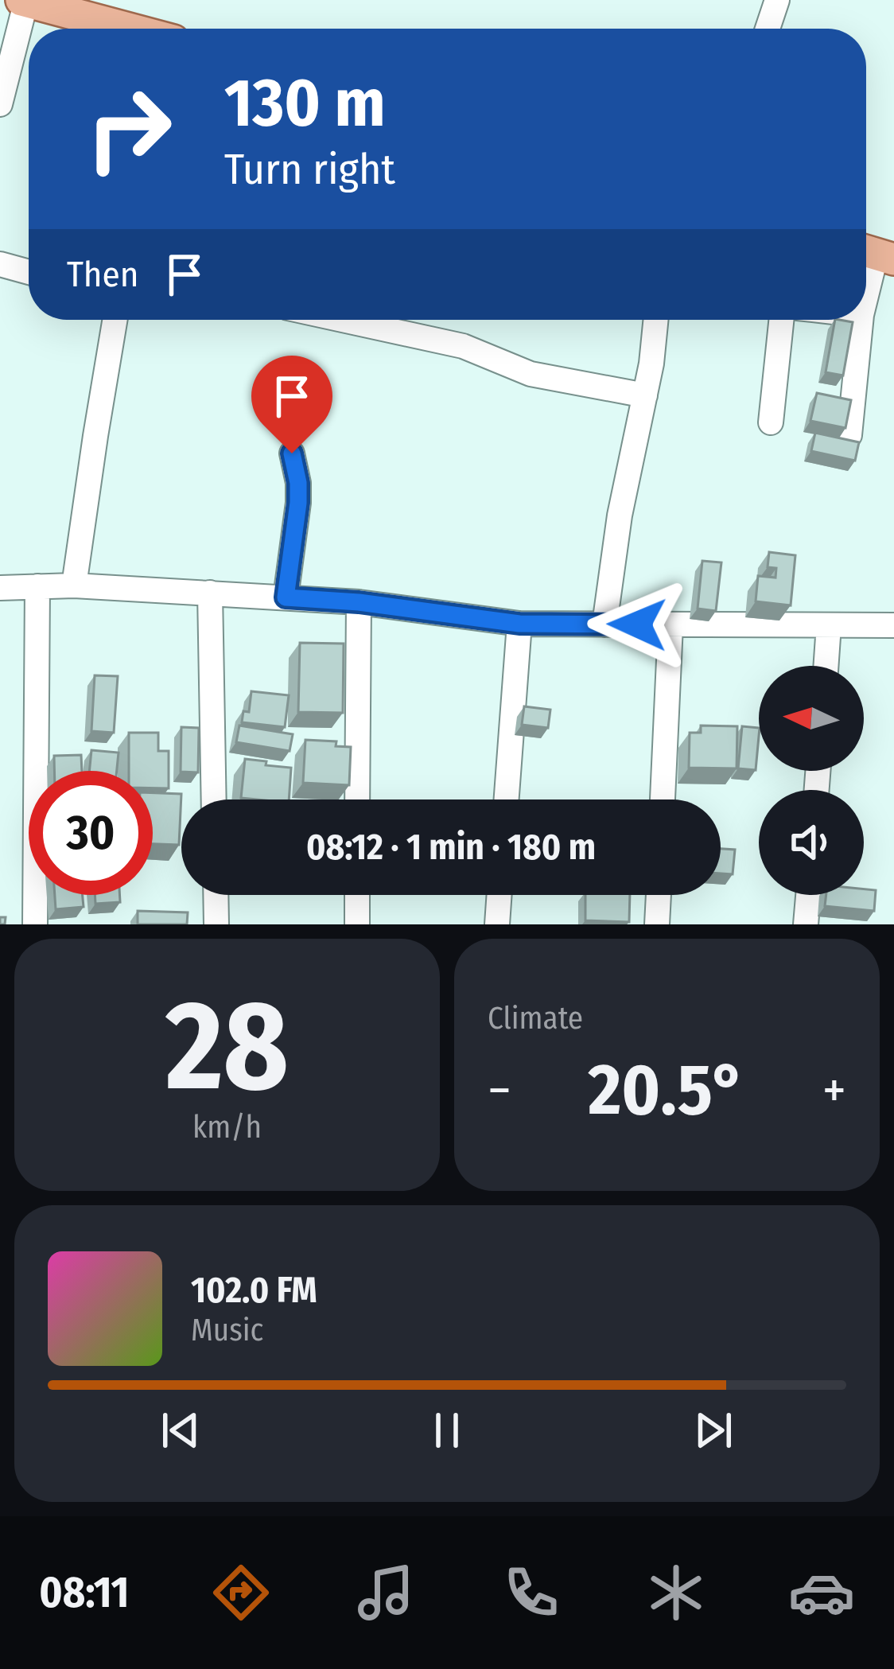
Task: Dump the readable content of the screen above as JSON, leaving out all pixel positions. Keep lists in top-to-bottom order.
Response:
{
  "north": "left",
  "page": {
    "turn": ["130 m", "Turn right"],
    "then": "Then",
    "limit": "30",
    "trip": "08:12 · 1 min · 180 m",
    "tile": [
      ["28", "km/h"],
      "Climate"
    ],
    "heat": ["−", "20.5°", "+"],
    "song": ["102.0 FM", "Music"],
    "tabs": "08:11"
  }
}
